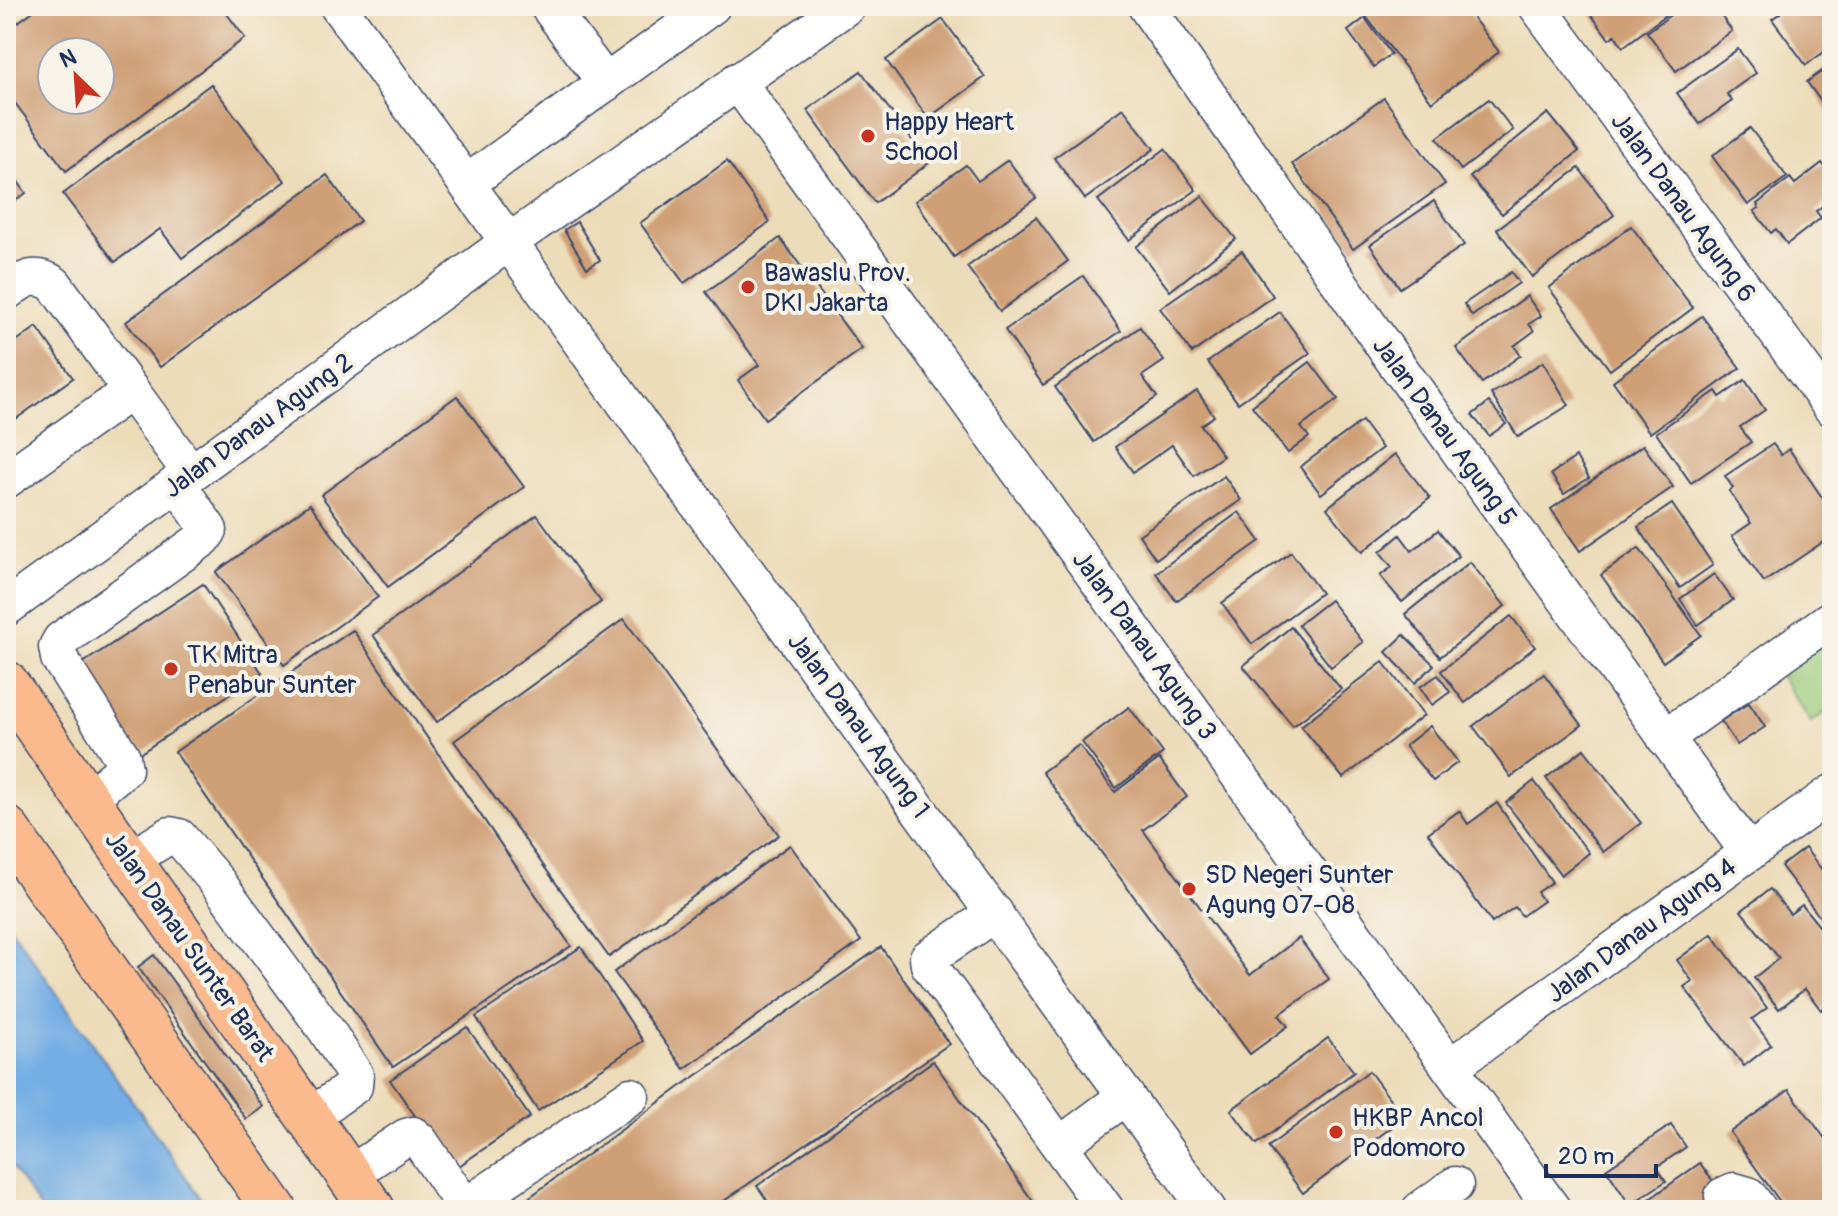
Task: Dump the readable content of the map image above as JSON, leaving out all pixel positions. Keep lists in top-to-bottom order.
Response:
{
  "streets": {
    "main road": ["Jalan Danau Sunter Barat"],
    "street": [
      "Jalan Danau Agung 6",
      "Jalan Danau Agung 2",
      "Jalan Danau Agung 5",
      "Jalan Danau Agung 3",
      "Jalan Danau Agung 1",
      "Jalan Danau Agung 4"
    ]
  },
  "crossings": [
    ["Jalan Danau Agung 2", "Jalan Danau Agung 3"],
    ["Jalan Danau Agung 2", "Jalan Danau Agung 1"],
    ["Jalan Danau Agung 5", "Jalan Danau Agung 4"],
    ["Jalan Danau Agung 3", "Jalan Danau Agung 4"]
  ],
  "places": [
    "Happy Heart School",
    "Bawaslu Prov. DKI Jakarta",
    "TK Mitra Penabur Sunter",
    "SD Negeri Sunter Agung 07-08",
    "HKBP Ancol Podomoro"
  ],
  "scale_bar": "20 m",
  "north": "top left"
}
